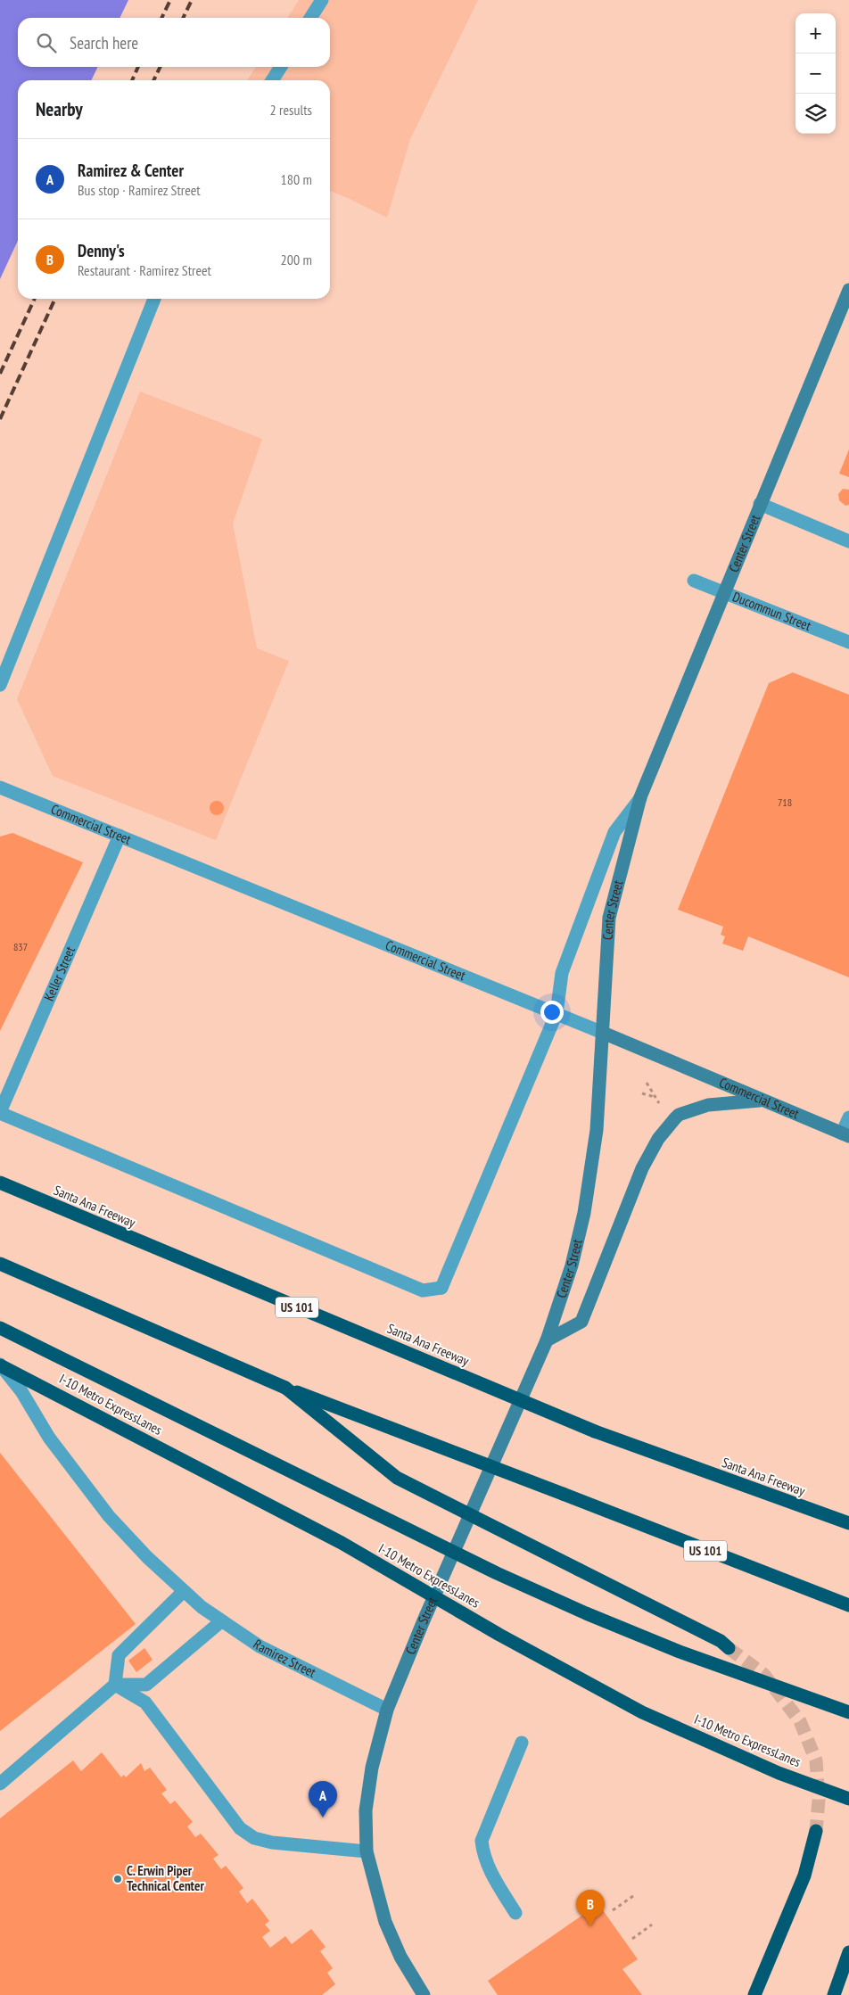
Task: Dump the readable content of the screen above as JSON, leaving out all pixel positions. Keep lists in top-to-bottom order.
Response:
{
  "streets": {
    "highway": ["Santa Ana Freeway", "US 101", "I-10 Metro ExpressLanes"],
    "main road": ["Center Street", "Commercial Street"],
    "street": ["Ducommun Street", "Keller Street", "Ramirez Street"]
  },
  "crossings": [
    ["Center Street", "Ducommun Street"],
    ["Center Street", "Commercial Street"],
    ["Center Street", "Keller Street"],
    ["Center Street", "Ramirez Street"],
    ["Commercial Street", "Keller Street"],
    ["I-10 Metro ExpressLanes", "Ramirez Street"]
  ],
  "places": ["C. Erwin Piper Technical Center"],
  "house_numbers": ["718", "837"],
  "page": {
    "map_buttons": ["+", "−"],
    "search": "Search here",
    "heading": ["Nearby", "2 results"],
    "list": [
      {
        "mark": "A",
        "name": "Ramirez & Center",
        "note": "Bus stop · Ramirez Street",
        "value": "180 m"
      },
      {
        "mark": "B",
        "name": "Denny's",
        "note": "Restaurant · Ramirez Street",
        "value": "200 m"
      }
    ],
    "pins": ["A", "B"]
  }
}
